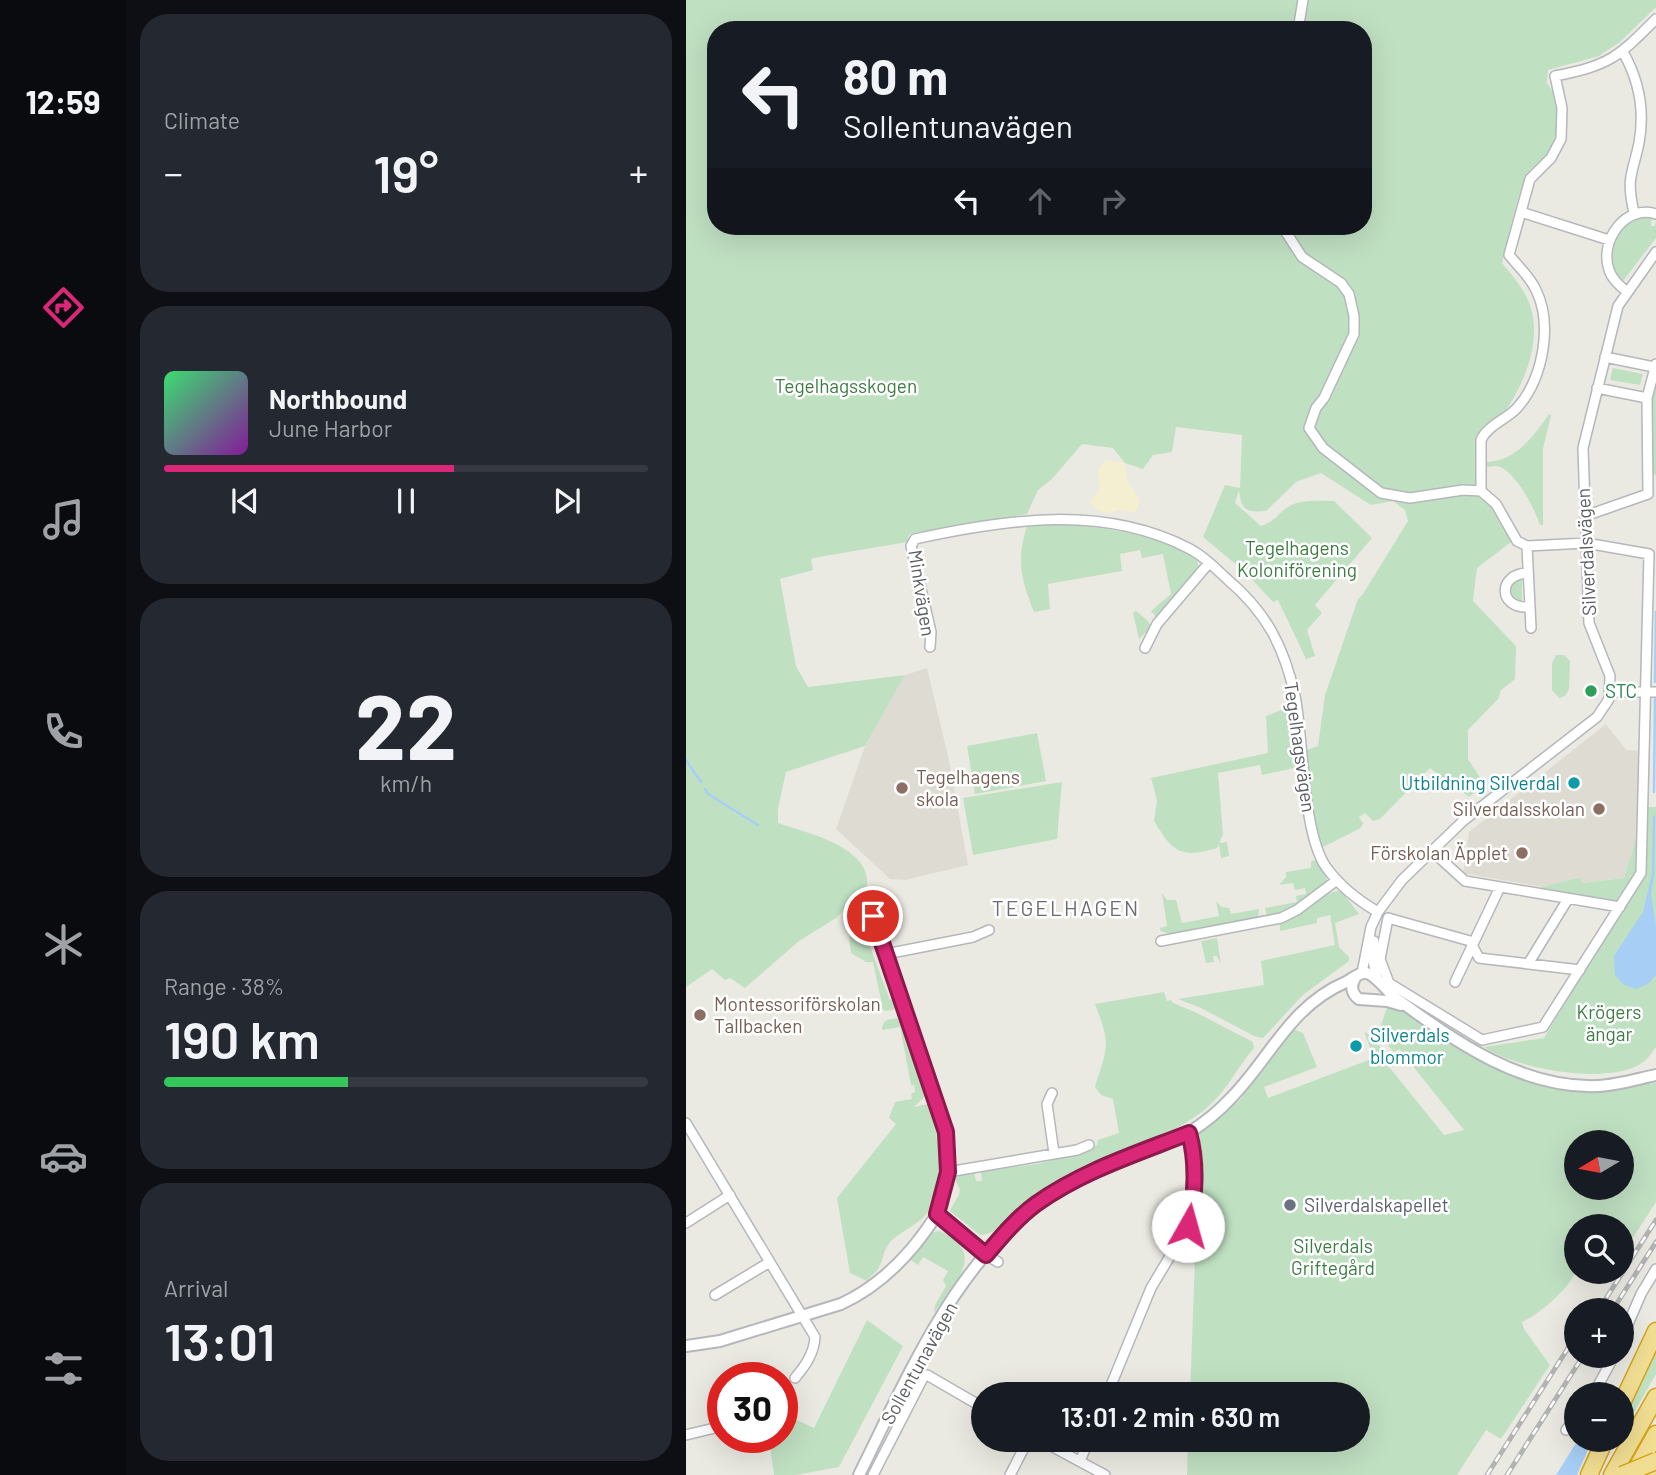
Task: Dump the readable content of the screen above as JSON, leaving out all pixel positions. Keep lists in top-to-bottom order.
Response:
{
  "streets": {
    "street": [
      "Silverdalsvägen",
      "Minkvägen",
      "Tegelhagsvägen",
      "Sollentunavägen"
    ]
  },
  "crossings": [
    ["Minkvägen", "Tegelhagsvägen"]
  ],
  "districts": ["TEGELHAGEN"],
  "parks": [
    "Tegelhagsskogen",
    "Tegelhagens Koloniförening",
    "Krögers ängar",
    "Silverdals Griftegård"
  ],
  "places": [
    "STC",
    "Utbildning Silverdal",
    "Tegelhagens skola",
    "Silverdalsskolan",
    "Förskolan Äpplet",
    "Montessoriförskolan Tallbacken",
    "Silverdals blommor",
    "Silverdalskapellet"
  ],
  "north": "left",
  "page": {
    "tabs": "12:59",
    "tile": [
      "Climate",
      ["22", "km/h"],
      ["Range · 38%", "190 km"],
      ["Arrival", "13:01"]
    ],
    "turn": ["80 m", "Sollentunavägen"],
    "heat": ["−", "19°", "+"],
    "song": ["Northbound", "June Harbor"],
    "map_buttons": ["+", "−"],
    "limit": "30",
    "trip": "13:01 · 2 min · 630 m"
  }
}
